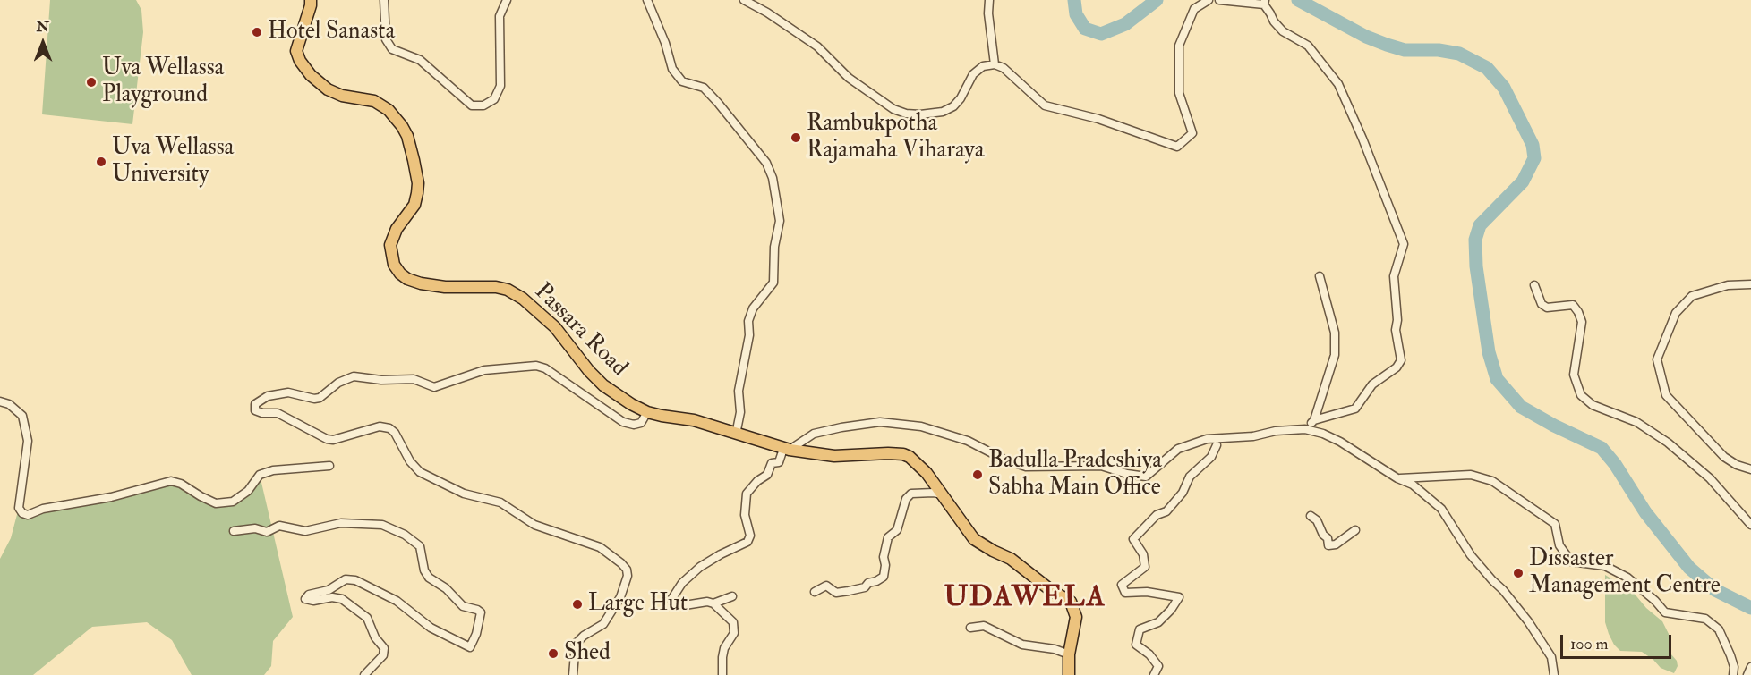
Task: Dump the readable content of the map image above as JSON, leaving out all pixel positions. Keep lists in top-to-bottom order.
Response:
{
  "streets": {
    "highway": ["Passara Road"]
  },
  "districts": ["UDAWELA"],
  "places": [
    "Hotel Sanasta",
    "Uva Wellassa Playground",
    "Rambukpotha Rajamaha Viharaya",
    "Uva Wellassa University",
    "Badulla Pradeshiya Sabha Main Office",
    "Dissaster Management Centre",
    "Large Hut",
    "Shed"
  ],
  "scale_bar": "100 m",
  "north": "top"
}
